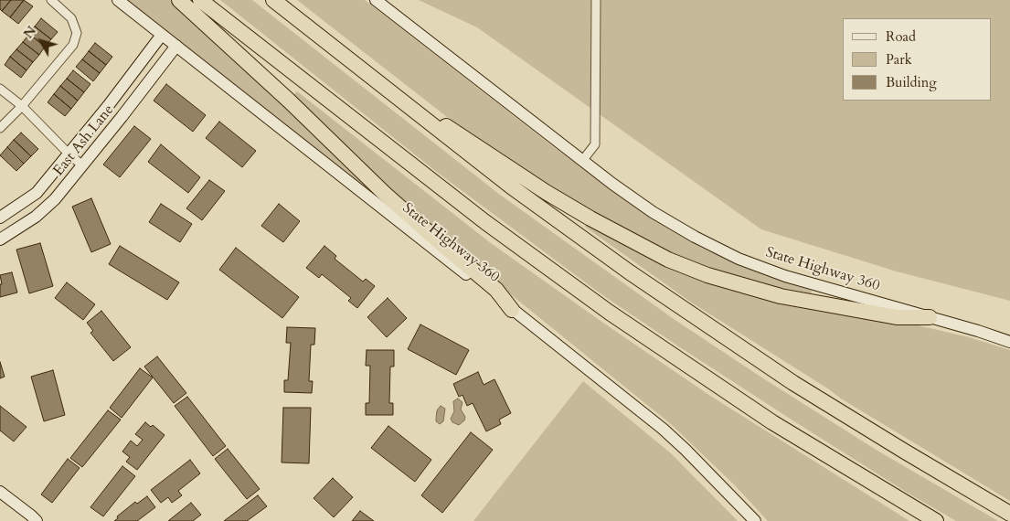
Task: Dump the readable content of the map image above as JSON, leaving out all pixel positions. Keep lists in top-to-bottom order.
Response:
{
  "streets": {
    "main road": ["East Ash Lane", "State Highway 360"]
  },
  "crossings": [
    ["East Ash Lane", "State Highway 360"]
  ],
  "legend": ["Road", "Park", "Building"],
  "north": "top left"
}
